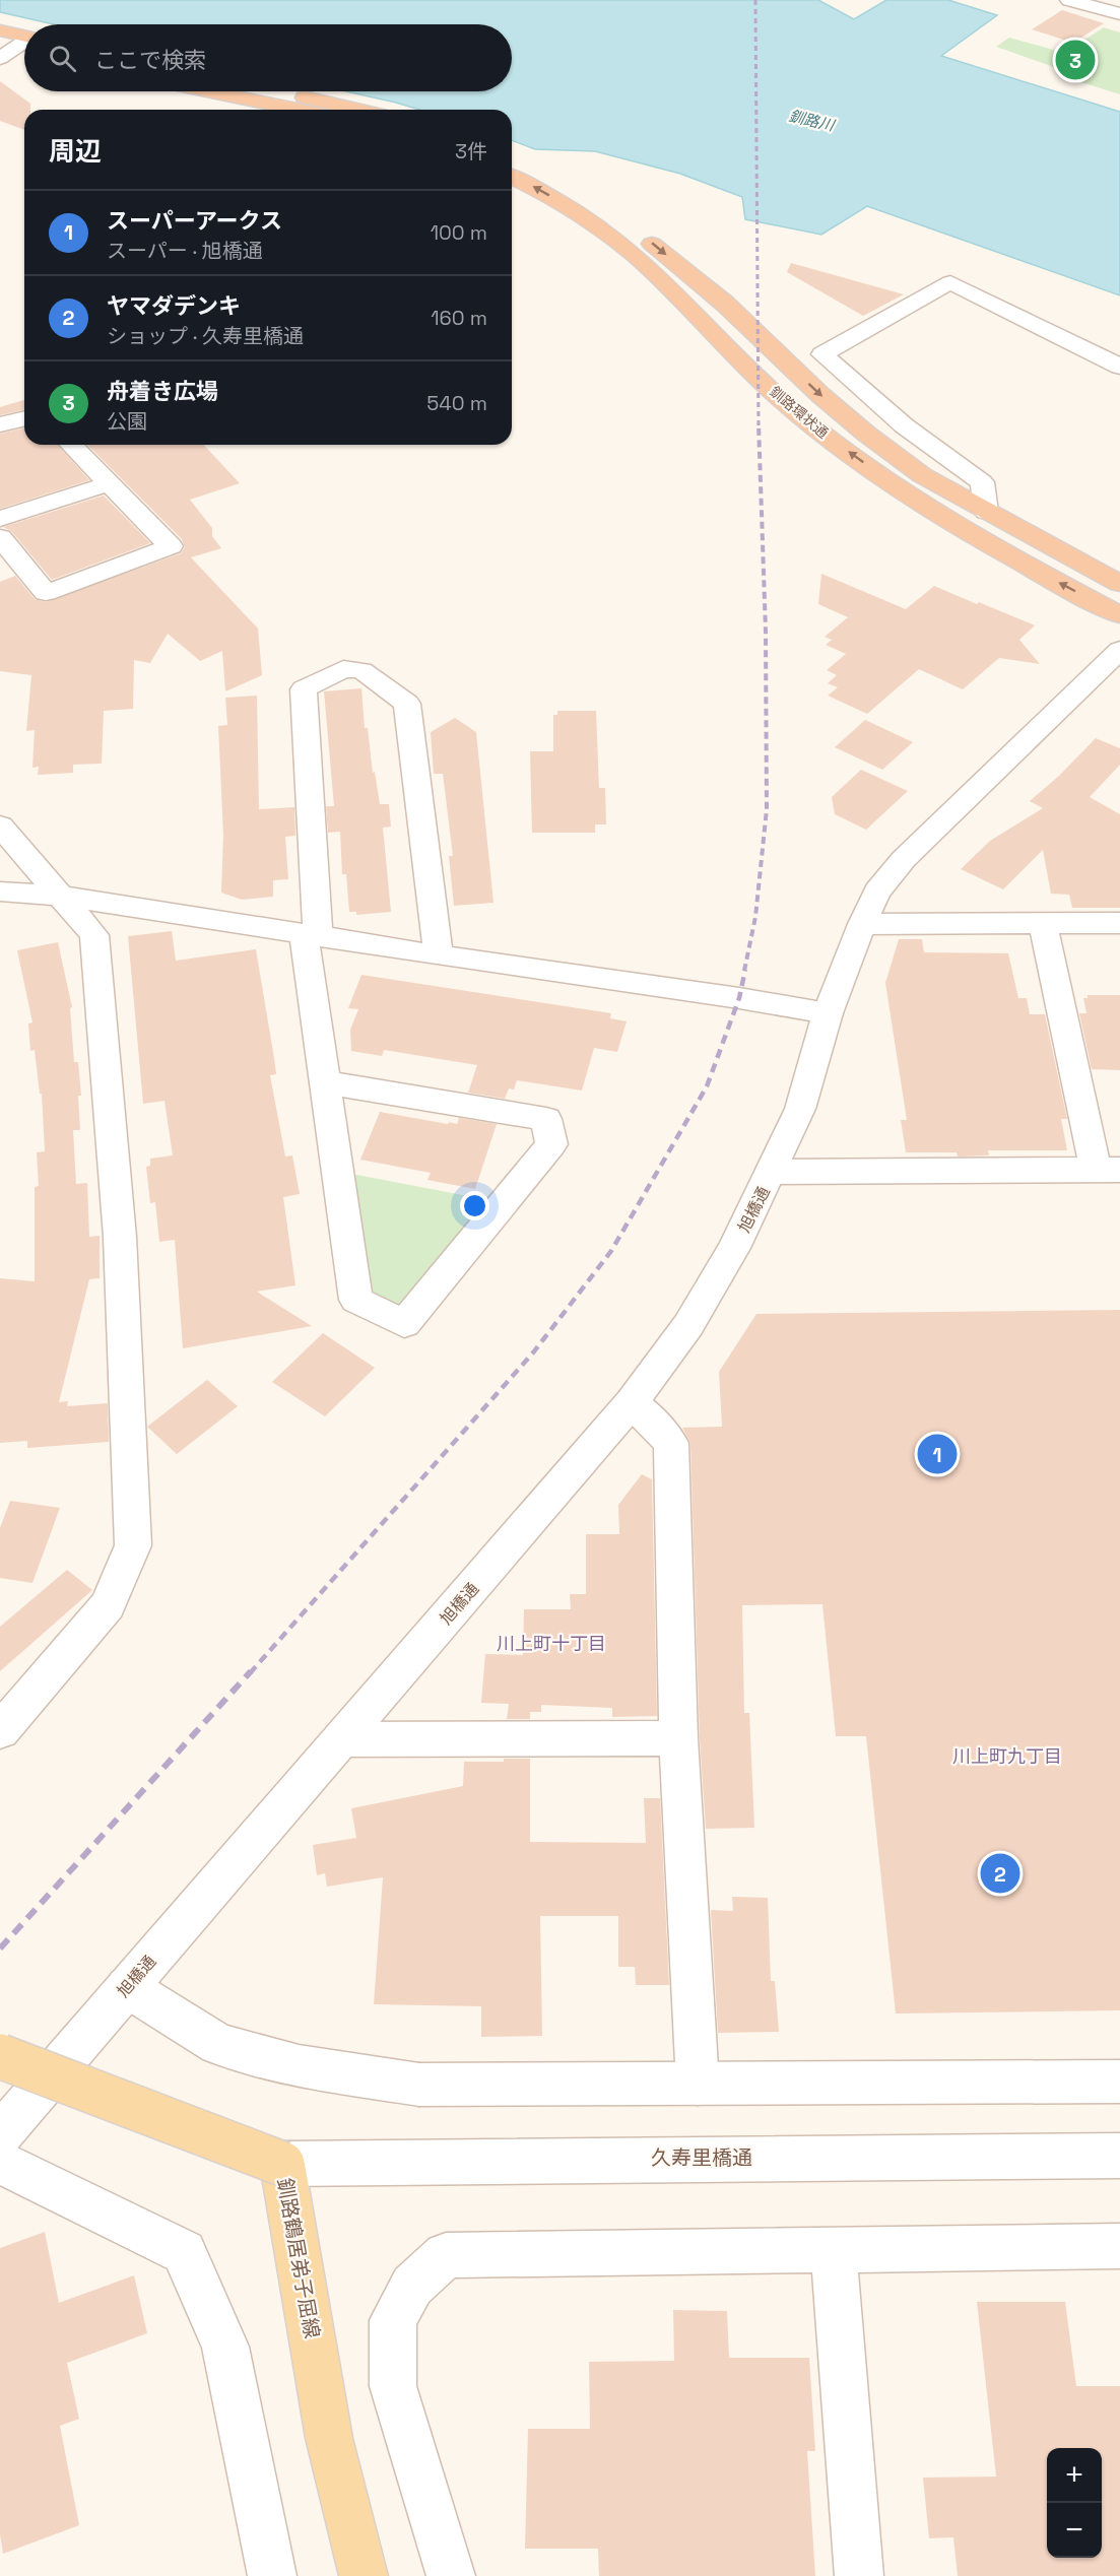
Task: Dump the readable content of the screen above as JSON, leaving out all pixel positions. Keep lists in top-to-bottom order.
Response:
{
  "streets": {
    "highway": ["釧路環状通"],
    "main road": ["釧路鶴居弟子屈線"],
    "street": ["旭橋通", "久寿里橋通"]
  },
  "crossings": [
    ["久寿里橋通", "釧路鶴居弟子屈線"]
  ],
  "districts": ["川上町十丁目", "川上町九丁目"],
  "water": ["釧路川"],
  "page": {
    "search": "ここで検索",
    "pins": ["3", "1", "2"],
    "heading": ["周辺", "3件"],
    "list": [
      {
        "mark": "1",
        "name": "スーパーアークス",
        "note": "スーパー · 旭橋通",
        "value": "100 m"
      },
      {
        "mark": "2",
        "name": "ヤマダデンキ",
        "note": "ショップ · 久寿里橋通",
        "value": "160 m"
      },
      {
        "mark": "3",
        "name": "舟着き広場",
        "note": "公園",
        "value": "540 m"
      }
    ],
    "map_buttons": ["+", "−"]
  }
}
